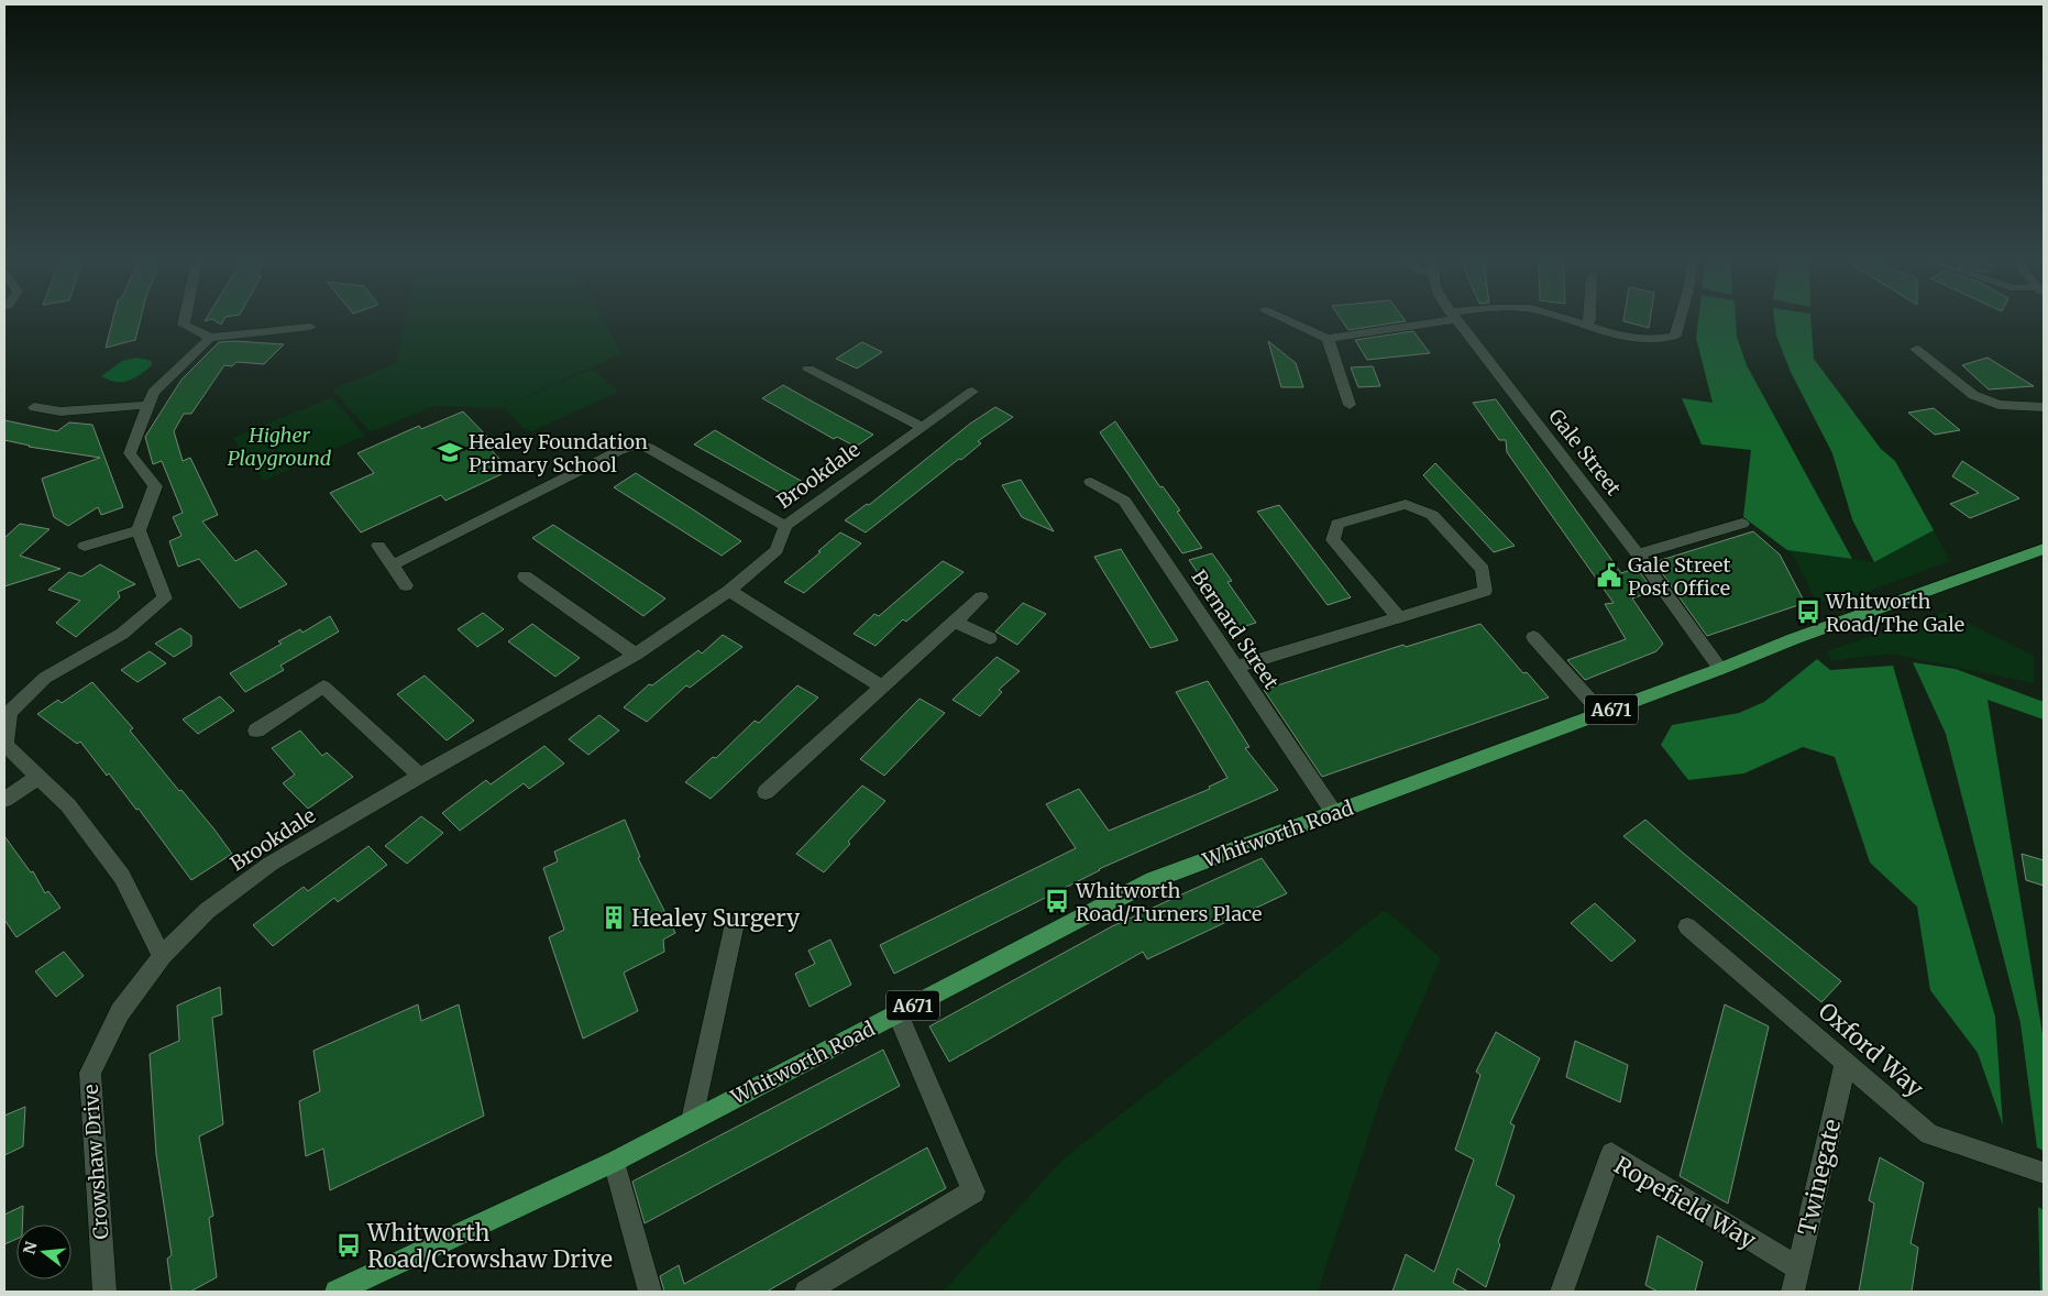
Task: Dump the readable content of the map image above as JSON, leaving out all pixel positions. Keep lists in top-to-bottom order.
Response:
{
  "streets": {
    "main road": ["A671", "Whitworth Road"],
    "street": [
      "Gale Street",
      "Brookdale",
      "Bernard Street",
      "Oxford Way",
      "Crowshaw Drive",
      "Twinegate",
      "Ropefield Way"
    ]
  },
  "crossings": [
    ["Gale Street", "Whitworth Road"],
    ["Brookdale", "Crowshaw Drive"],
    ["Bernard Street", "Whitworth Road"],
    ["Oxford Way", "Twinegate"],
    ["Twinegate", "Ropefield Way"]
  ],
  "parks": ["Higher Playground"],
  "places": {
    "school or university": ["Healey Foundation Primary School"],
    "public building": ["Gale Street Post Office"],
    "bus stop": ["Whitworth Road/The Gale", "Whitworth Road/Turners Place", "Whitworth Road/Crowshaw Drive"],
    "building": ["Healey Surgery"]
  },
  "north": "left"
}
